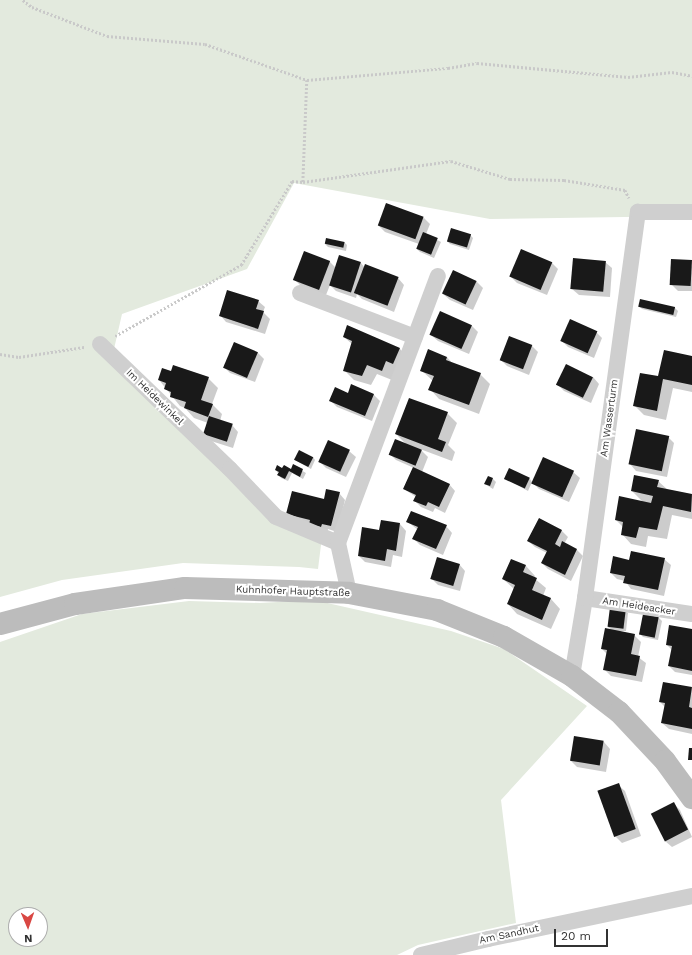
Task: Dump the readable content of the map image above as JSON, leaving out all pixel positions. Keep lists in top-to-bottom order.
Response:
{
  "streets": {
    "street": [
      "Im Heidewinkel",
      "Am Wasserturm",
      "Kuhnhofer Hauptstraße",
      "Am Heideacker",
      "Am Sandhut"
    ]
  },
  "crossings": [
    ["Am Wasserturm", "Kuhnhofer Hauptstraße"],
    ["Am Wasserturm", "Am Heideacker"]
  ],
  "scale_bar": "20 m",
  "north": "bottom"
}
